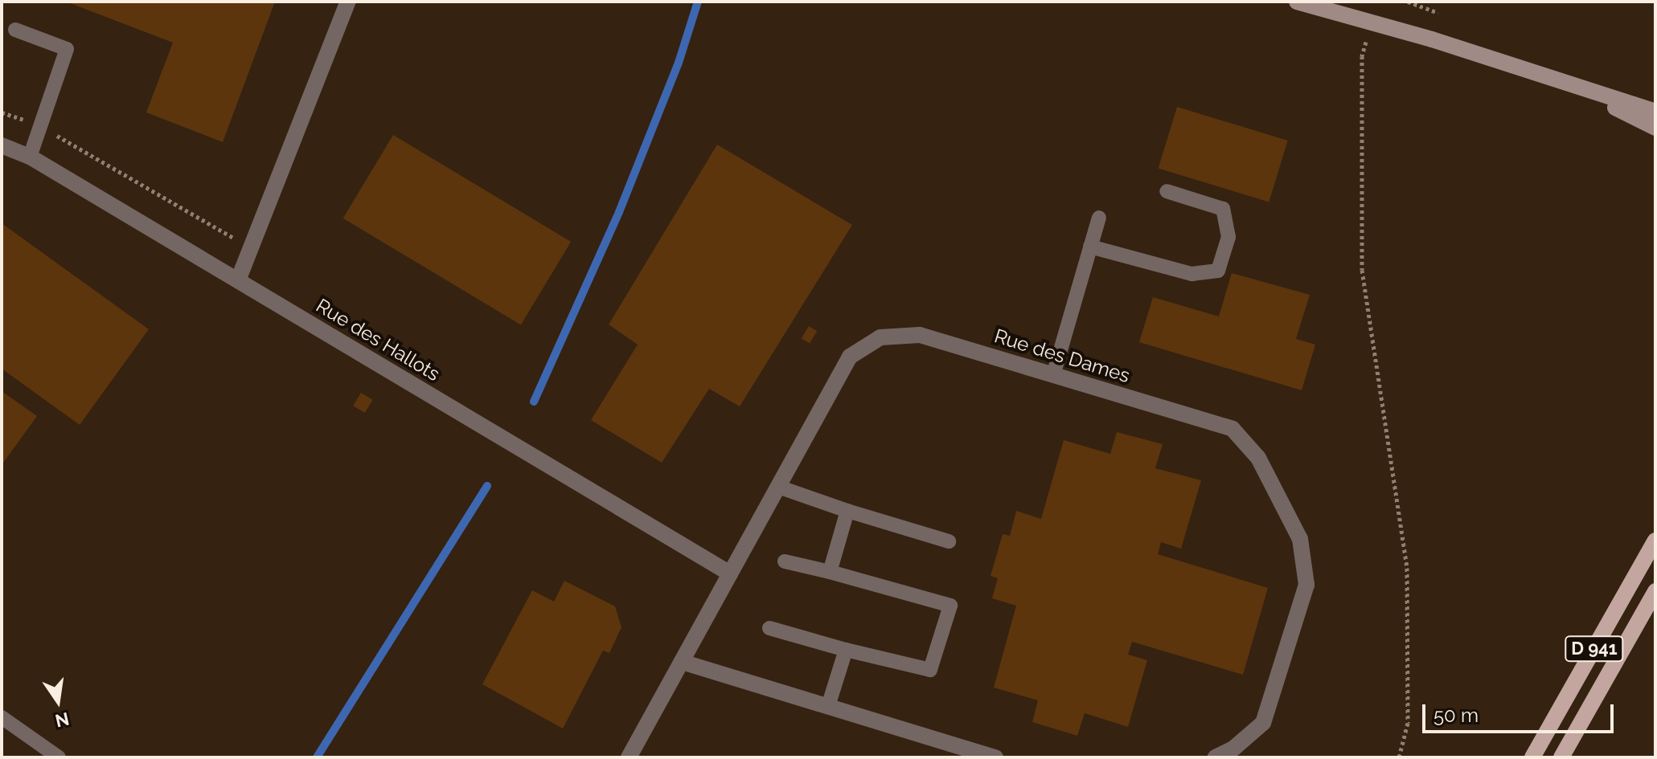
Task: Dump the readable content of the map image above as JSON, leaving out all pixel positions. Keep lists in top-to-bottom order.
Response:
{
  "streets": {
    "main road": ["D 941"],
    "street": ["Rue des Hallots", "Rue des Dames"]
  },
  "crossings": [
    ["Rue des Hallots", "Rue des Dames"]
  ],
  "scale_bar": "50 m",
  "north": "bottom"
}
